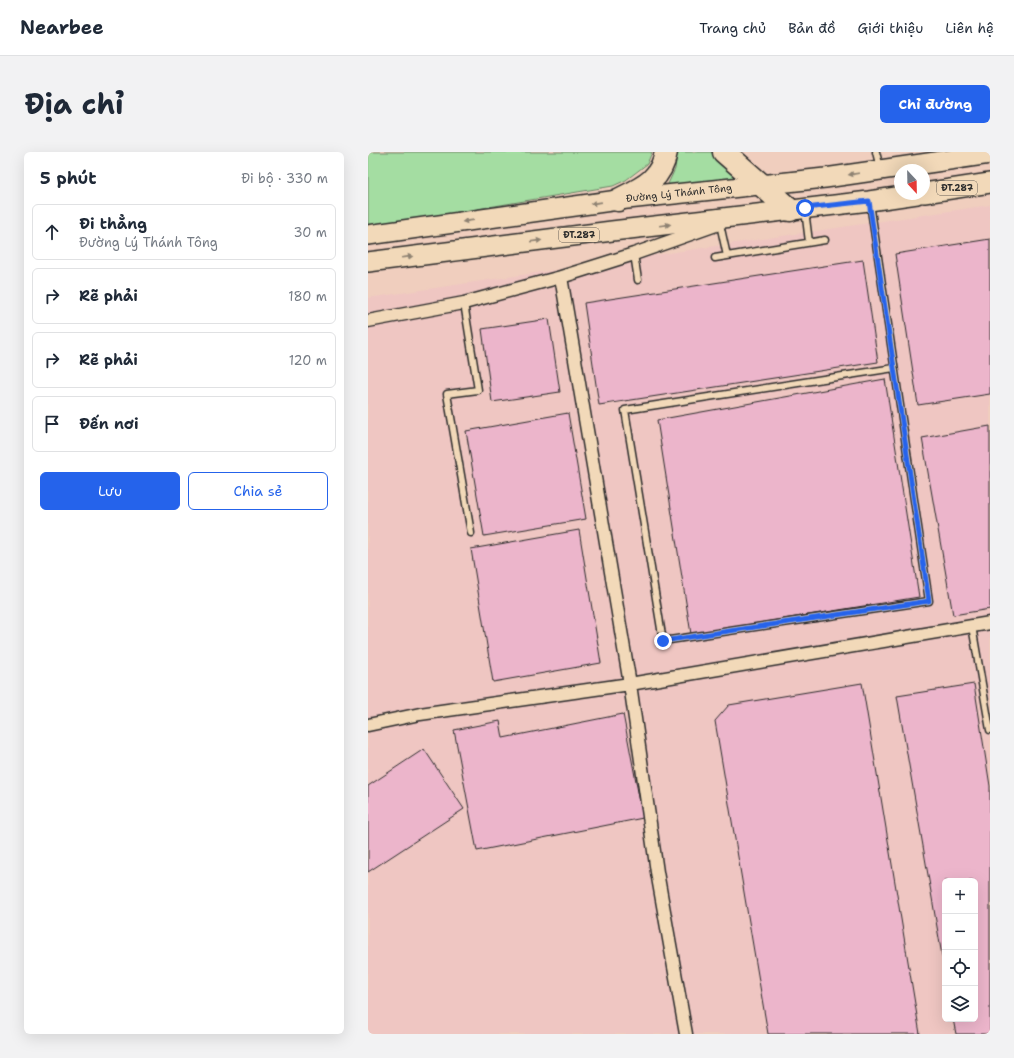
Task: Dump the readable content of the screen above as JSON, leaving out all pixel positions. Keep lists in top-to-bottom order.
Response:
{
  "streets": {
    "main road": ["ĐT.287", "Đường Lý Thánh Tông"]
  },
  "north": "bottom",
  "page": {
    "header": "Nearbee",
    "nav": [
      "Trang chủ",
      "Bản đồ",
      "Giới thiệu",
      "Liên hệ"
    ],
    "title": "Địa chỉ",
    "buttons": [
      "Chỉ đường",
      ["Lưu", "Chia sẻ"]
    ],
    "heading": ["5 phút", "Đi bộ · 330 m"],
    "list": [
      ["Đi thẳng", "Đường Lý Thánh Tông", "30 m"],
      ["Rẽ phải", "180 m"],
      ["Rẽ phải", "120 m"],
      "Đến nơi"
    ],
    "map_buttons": ["+", "−"]
  }
}
